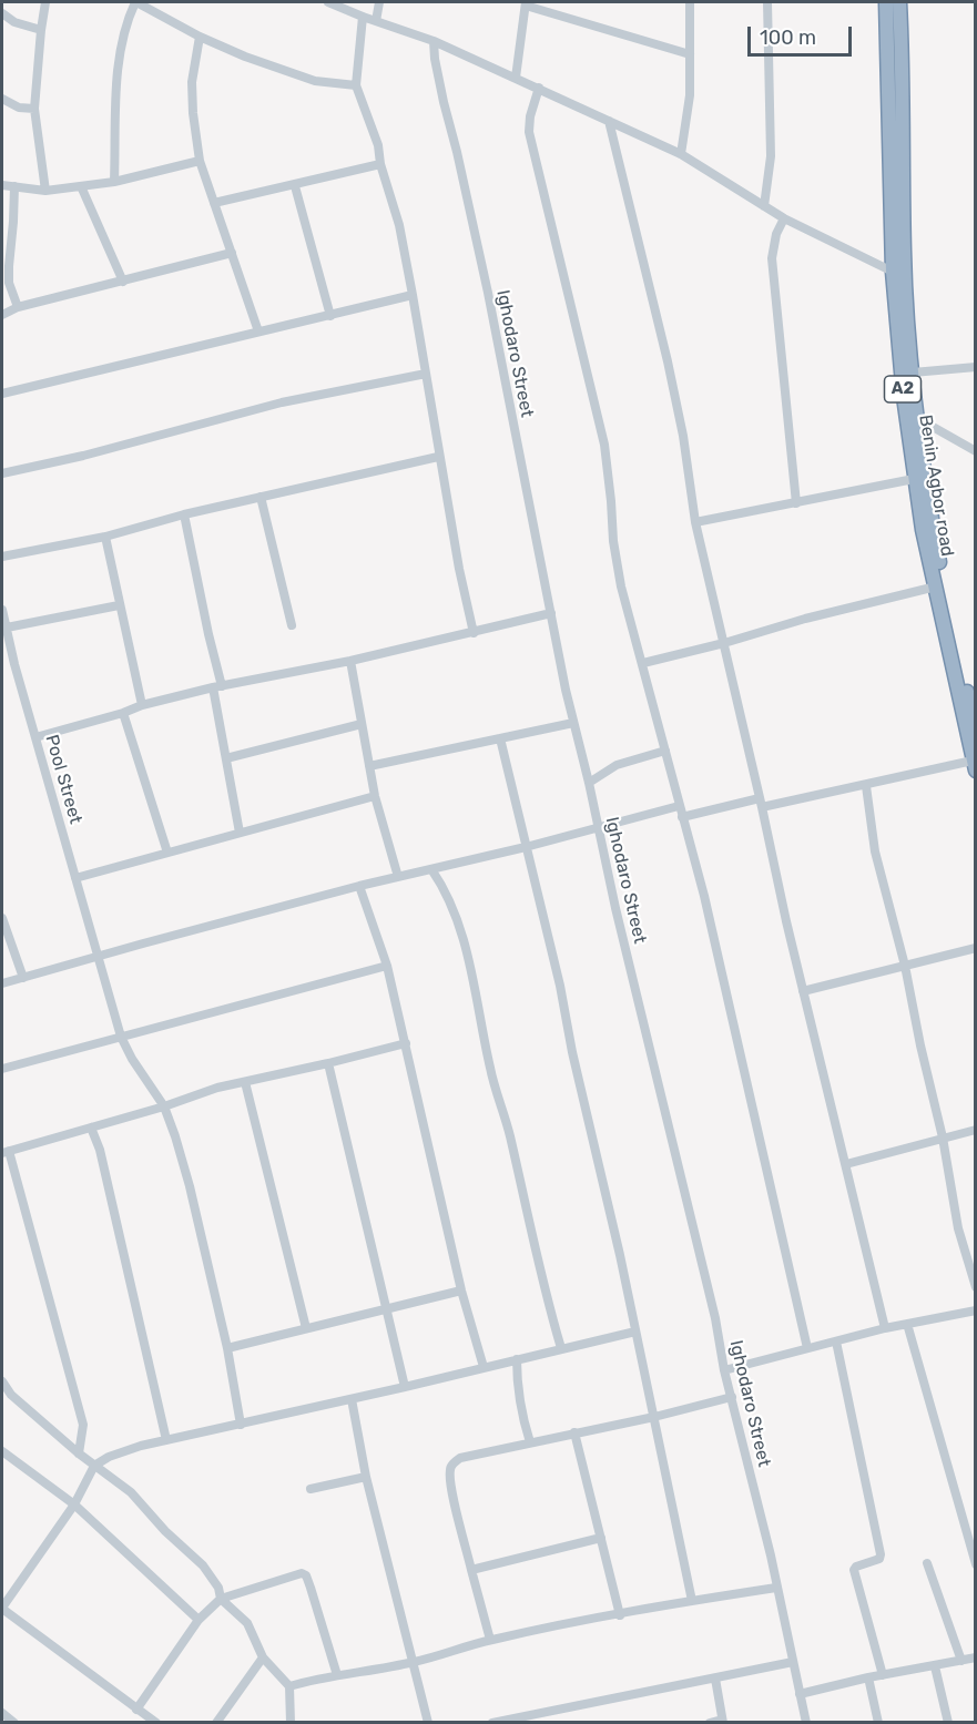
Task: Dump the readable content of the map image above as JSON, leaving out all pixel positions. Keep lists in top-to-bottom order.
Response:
{
  "streets": {
    "highway": ["A2", "Benin Agbor road"],
    "street": ["Ighodaro Street", "Pool Street"]
  },
  "scale_bar": "100 m"
}
